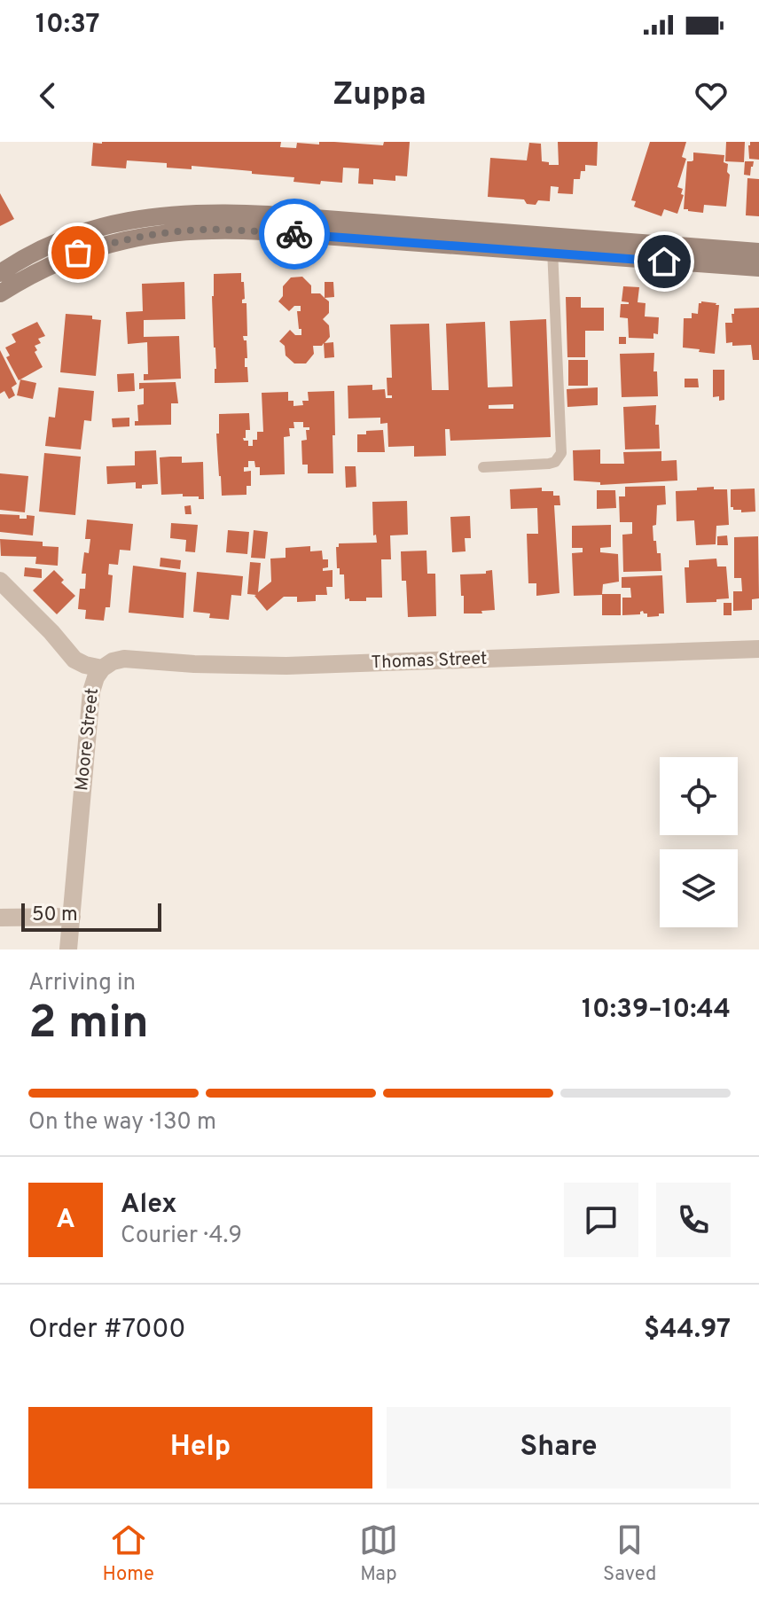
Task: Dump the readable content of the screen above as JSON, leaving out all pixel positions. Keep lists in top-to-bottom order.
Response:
{
  "streets": {
    "street": ["Thomas Street", "Moore Street"]
  },
  "crossings": [
    ["Thomas Street", "Moore Street"]
  ],
  "scale_bar": "50 m",
  "page": {
    "status": "10:37",
    "header": "Zuppa",
    "scale": "50 m",
    "heading": ["2 min", "Arriving in", "10:39–10:44"],
    "panel": [
      "Alex",
      "Courier · 4.9",
      "Order #7000",
      "$44.97"
    ],
    "bar": "On the way · 130 m",
    "round": "A",
    "buttons": ["Help", "Share"],
    "tabs": ["Home", "Map", "Saved"]
  }
}
